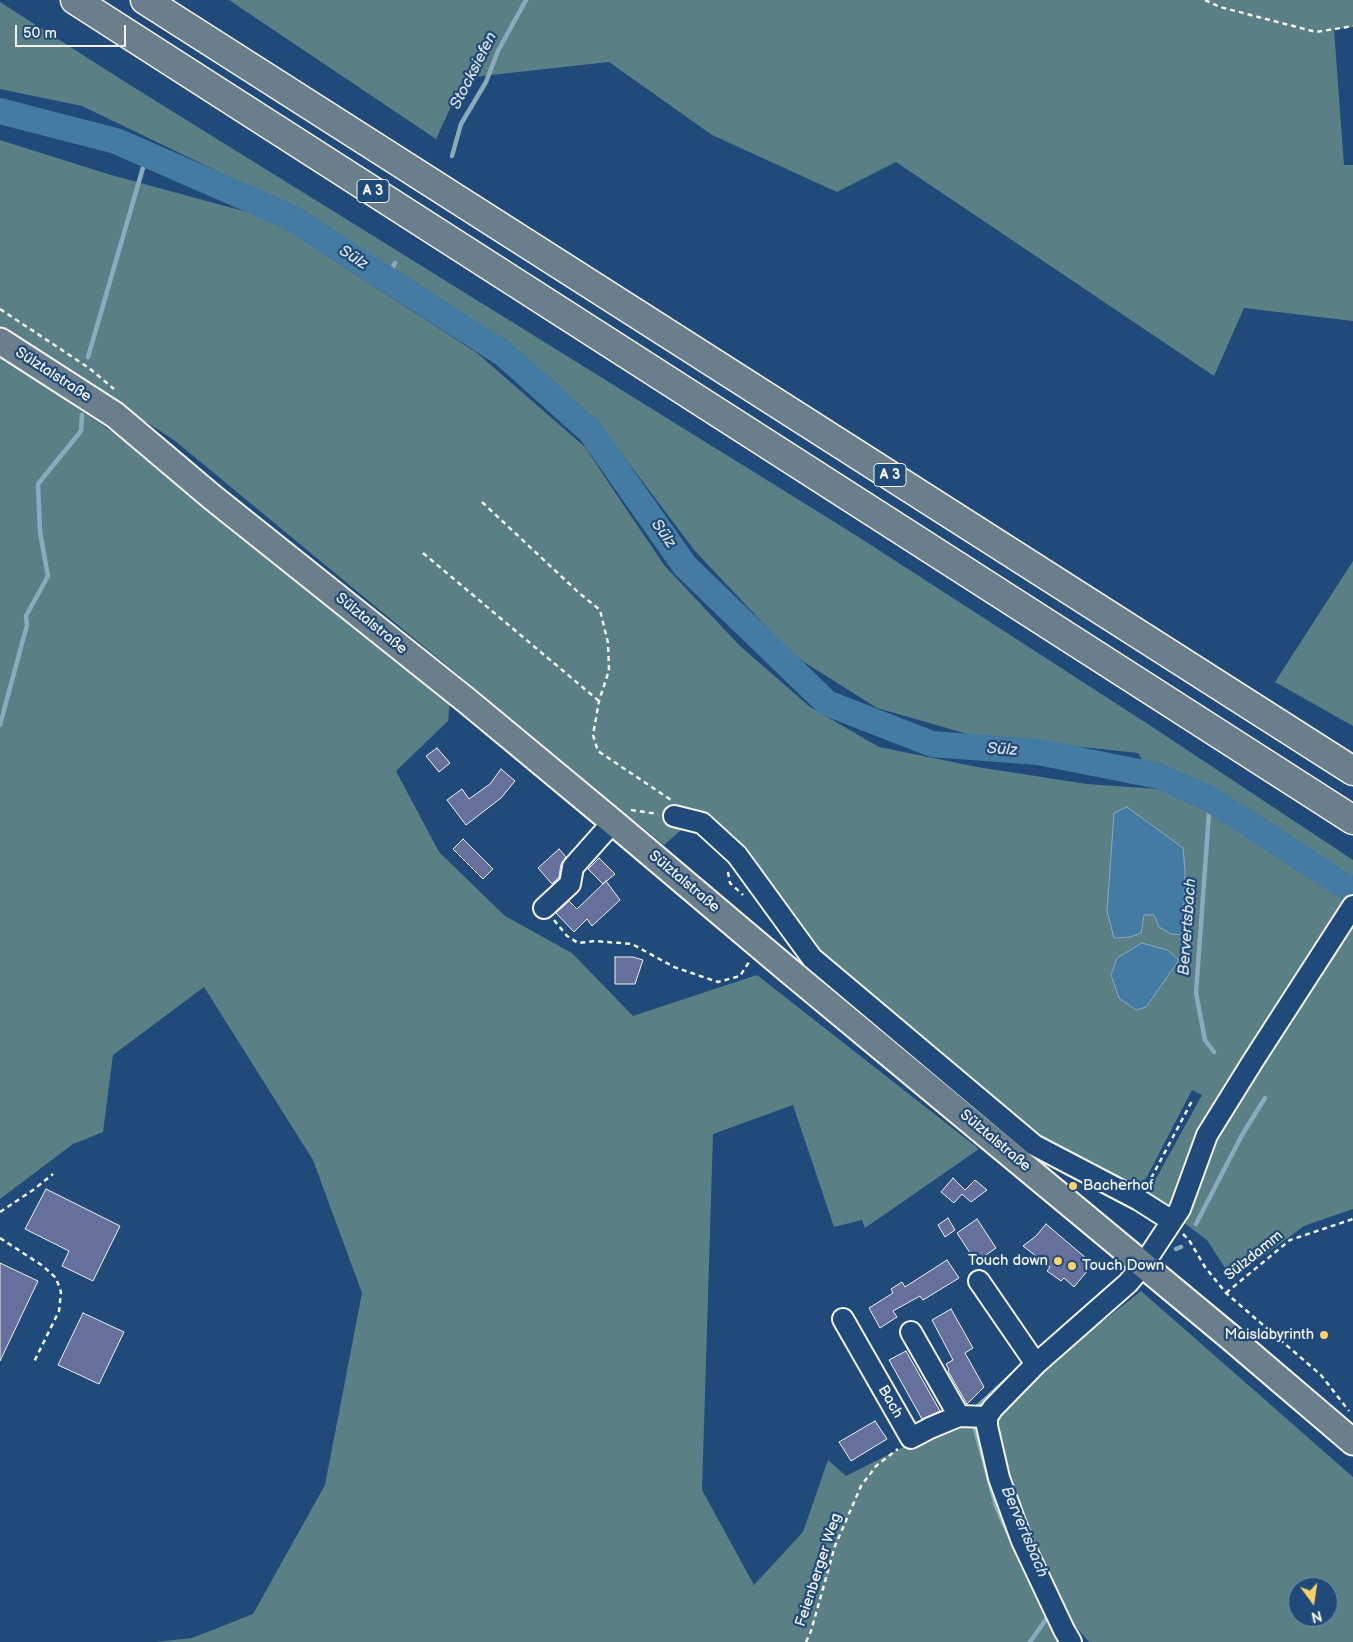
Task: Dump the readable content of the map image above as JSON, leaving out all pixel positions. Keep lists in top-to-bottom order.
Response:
{
  "streets": {
    "highway": ["A 3"],
    "main road": ["Sülztalstraße"],
    "street": ["Bach"],
    "path": ["Sülzdamm", "Feienberger Weg"]
  },
  "crossings": [
    ["Bach", "Feienberger Weg"]
  ],
  "water": ["Stocksiefen", "Sülz", "Bervertsbach"],
  "places": [
    "Bacherhof",
    "Touch down",
    "Touch Down",
    "Maislabyrinth"
  ],
  "scale_bar": "50 m",
  "north": "bottom"
}
